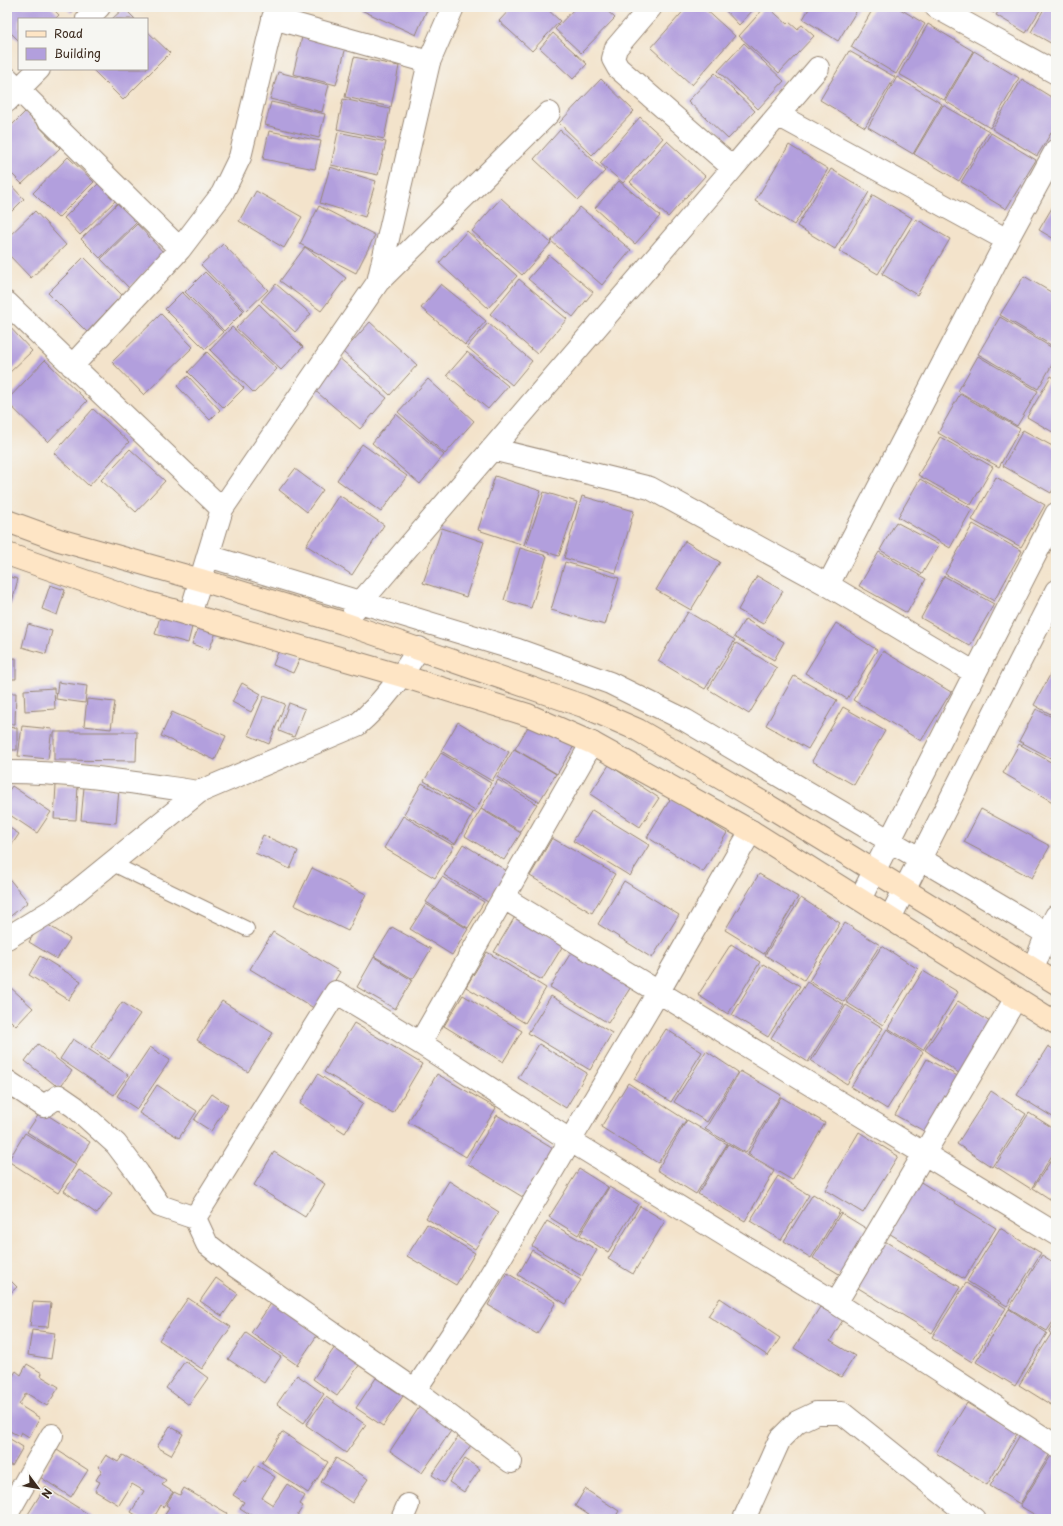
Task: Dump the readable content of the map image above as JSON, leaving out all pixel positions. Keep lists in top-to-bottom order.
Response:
{
  "legend": ["Road", "Building"],
  "north": "bottom right"
}
